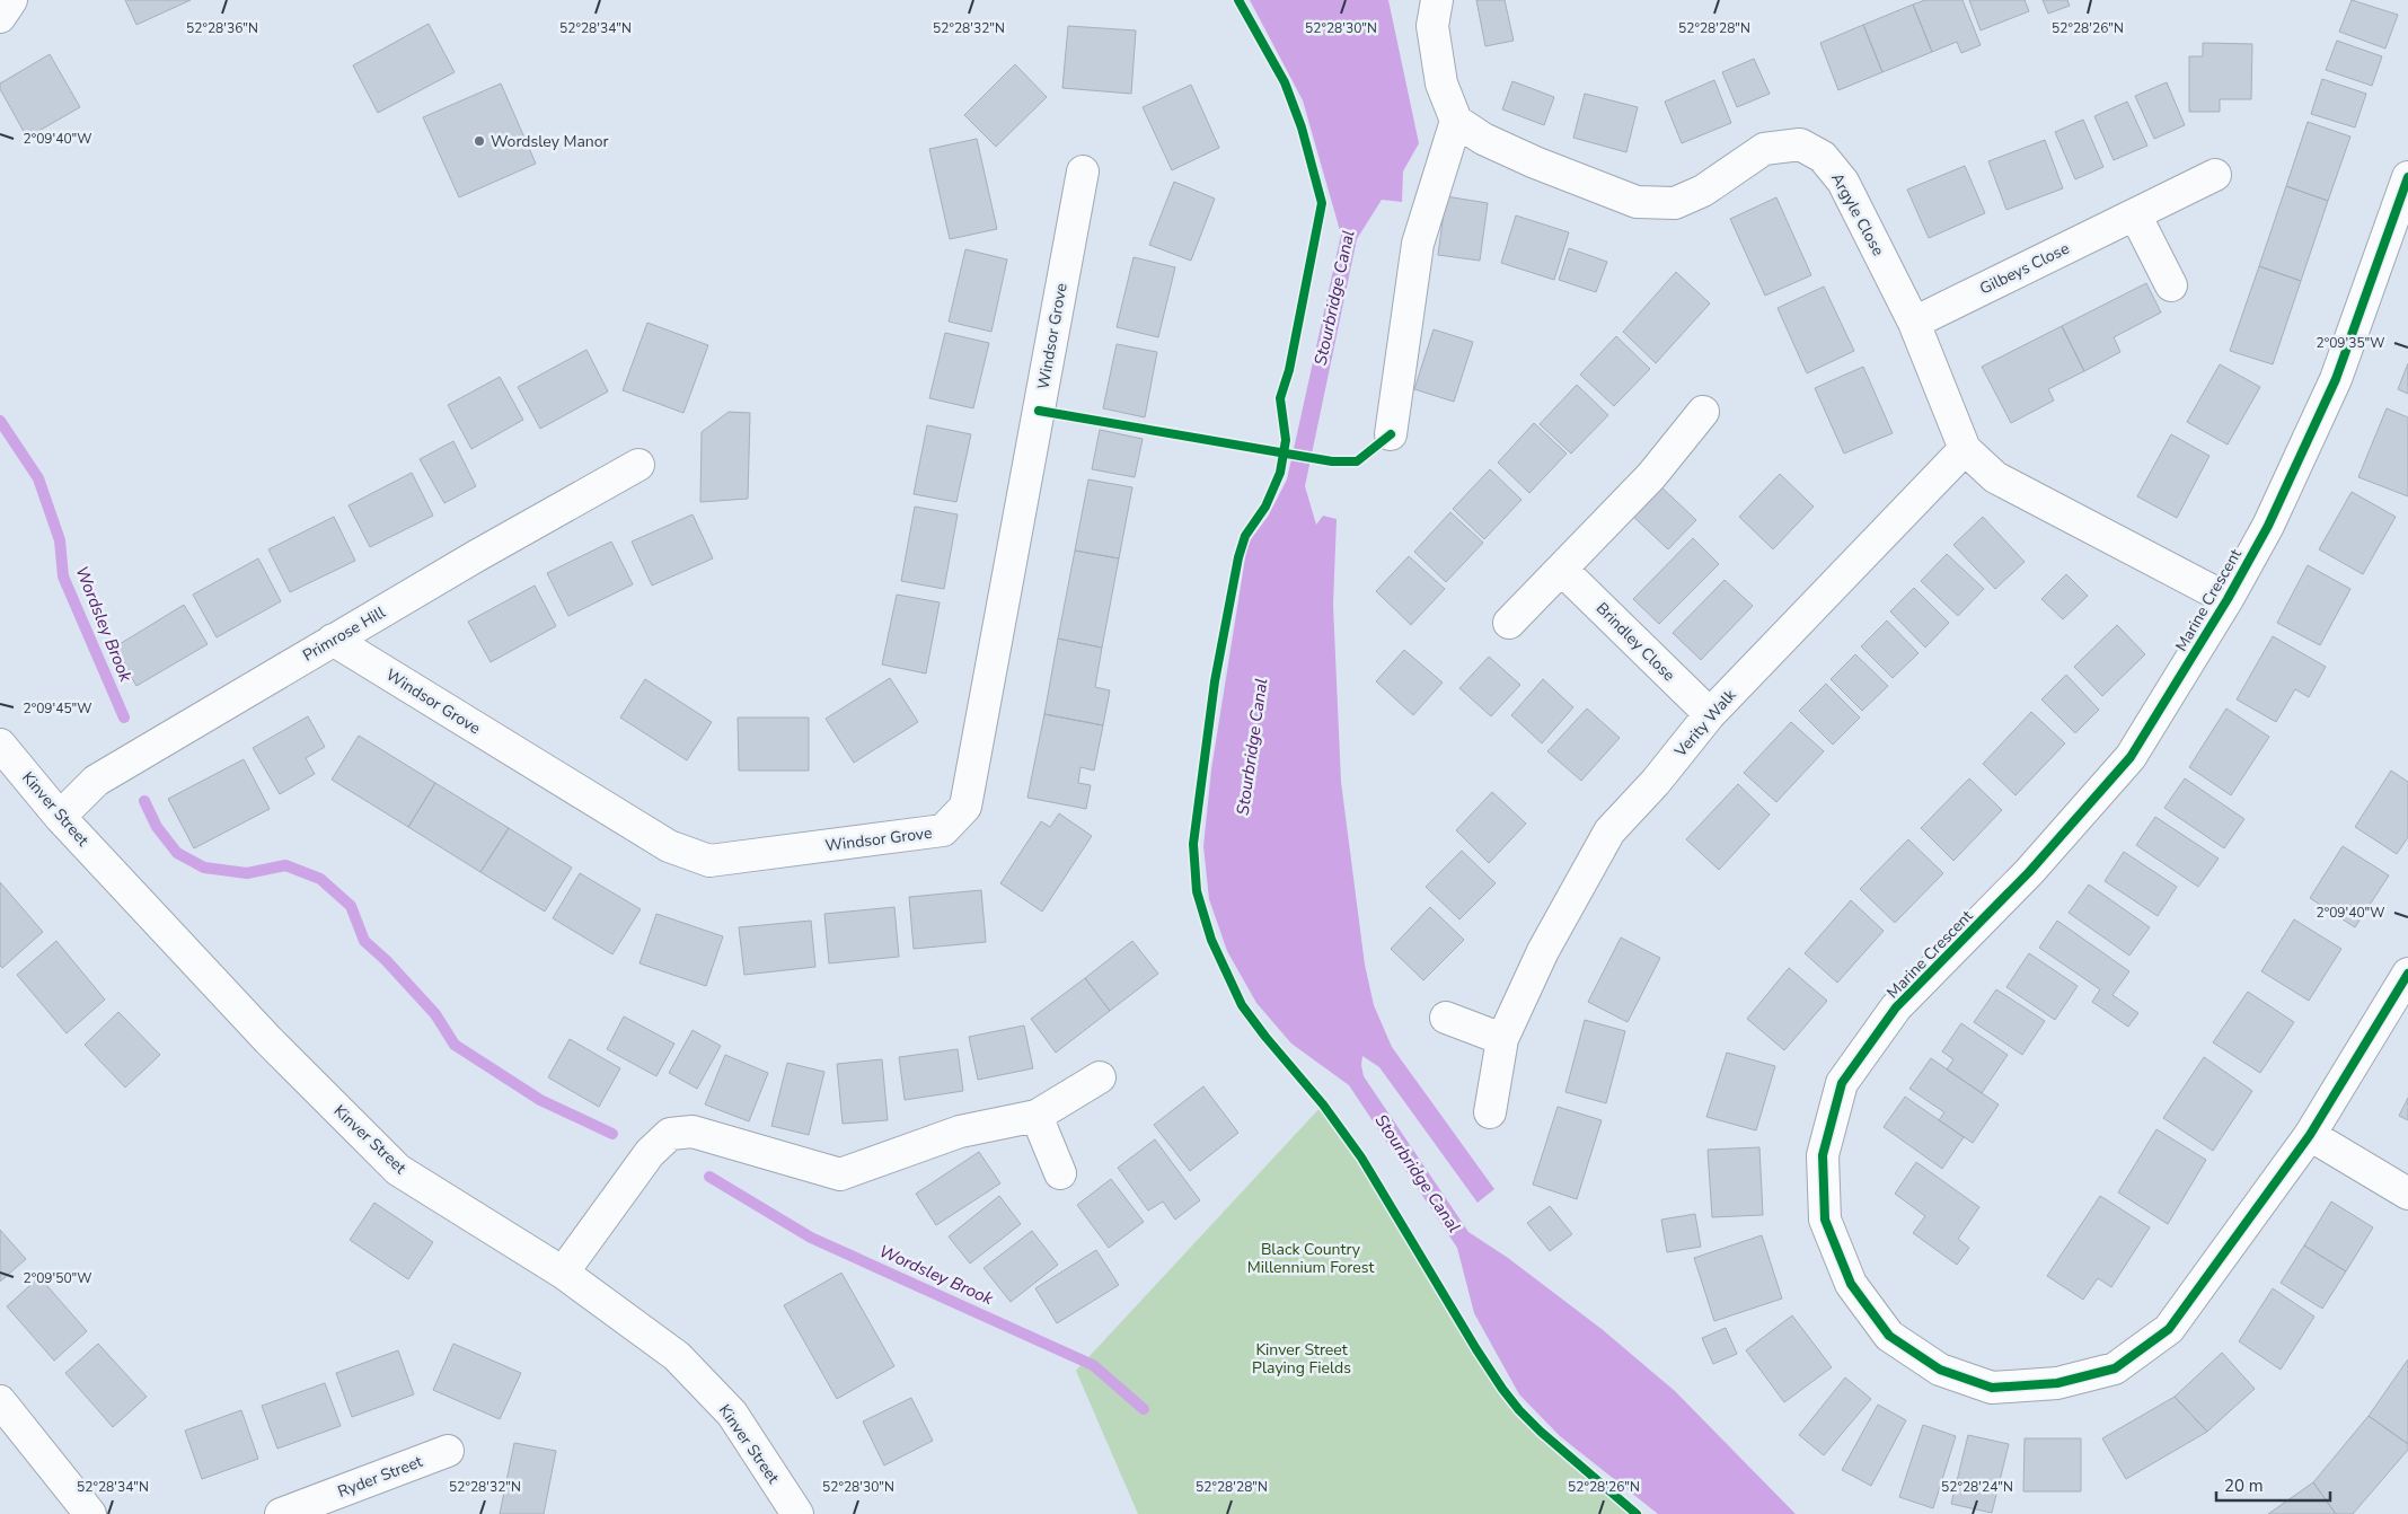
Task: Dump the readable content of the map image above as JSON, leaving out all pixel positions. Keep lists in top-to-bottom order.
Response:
{
  "streets": {
    "street": [
      "Argyle Close",
      "Gilbeys Close",
      "Windsor Grove",
      "Marine Crescent",
      "Primrose Hill",
      "Brindley Close",
      "Verity Walk",
      "Kinver Street",
      "Ryder Street"
    ]
  },
  "crossings": [
    ["Argyle Close", "Gilbeys Close"],
    ["Argyle Close", "Marine Crescent"],
    ["Argyle Close", "Verity Walk"],
    ["Windsor Grove", "Primrose Hill"],
    ["Primrose Hill", "Kinver Street"],
    ["Brindley Close", "Verity Walk"]
  ],
  "water": ["Stourbridge Canal", "Wordsley Brook"],
  "parks": ["Black Country Millennium Forest", "Kinver Street Playing Fields"],
  "places": ["Wordsley Manor"],
  "scale_bar": "20 m",
  "coordinates": [
    "52°28'36\"N",
    "52°28'34\"N",
    "52°28'32\"N",
    "52°28'30\"N",
    "52°28'28\"N",
    "52°28'26\"N",
    "2°09'40\"W",
    "2°09'35\"W",
    "2°09'45\"W",
    "2°09'50\"W",
    "52°28'24\"N"
  ]
}
